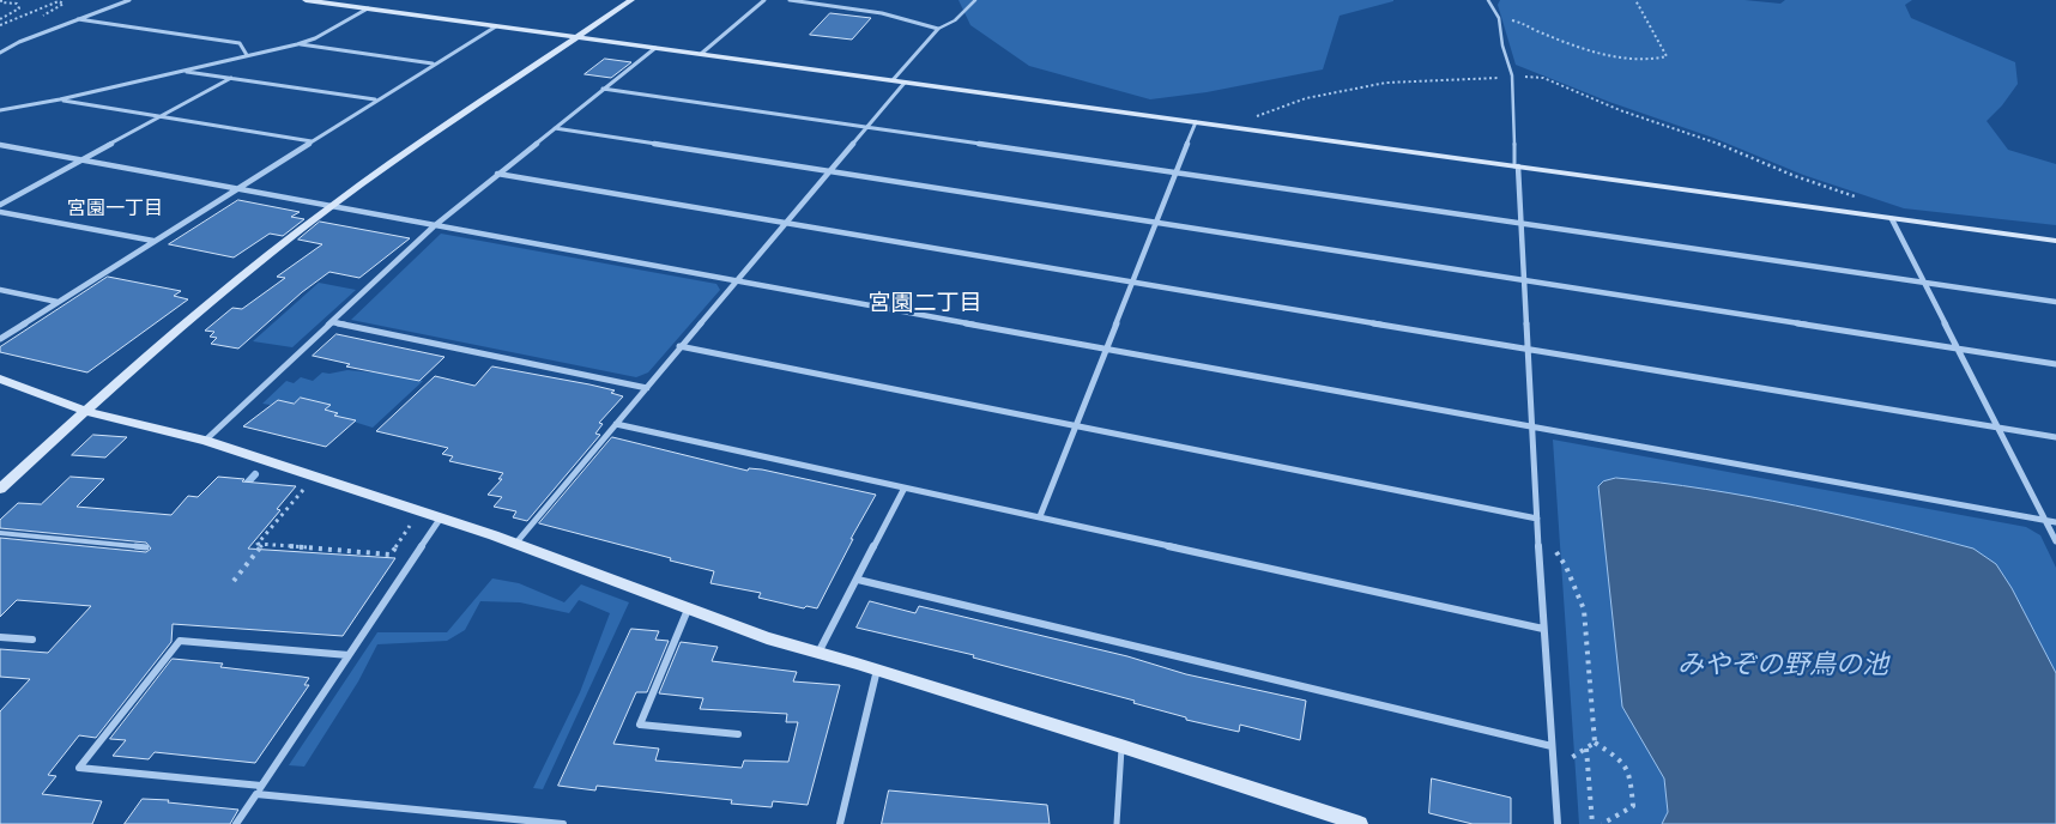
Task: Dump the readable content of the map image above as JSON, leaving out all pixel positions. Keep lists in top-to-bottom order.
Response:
{
  "districts": ["宮園一丁目", "宮園二丁目"],
  "water": ["みやぞの野鳥の池"]
}
